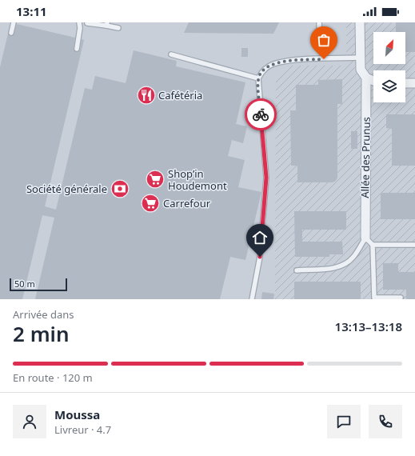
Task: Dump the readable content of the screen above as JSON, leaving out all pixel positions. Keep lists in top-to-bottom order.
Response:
{
  "streets": {
    "street": ["Allée des Prunus"]
  },
  "places": {
    "restaurant": ["Cafétéria"],
    "supermarket": ["Shop’in Houdemont", "Carrefour"],
    "bank": ["Société générale"]
  },
  "scale_bar": "50 m",
  "north": "top right",
  "page": {
    "status": "13:11",
    "scale": "50 m",
    "heading": ["2 min", "Arrivée dans", "13:13–13:18"],
    "panel": ["Moussa", "Livreur · 4.7"],
    "bar": "En route · 120 m"
  }
}
